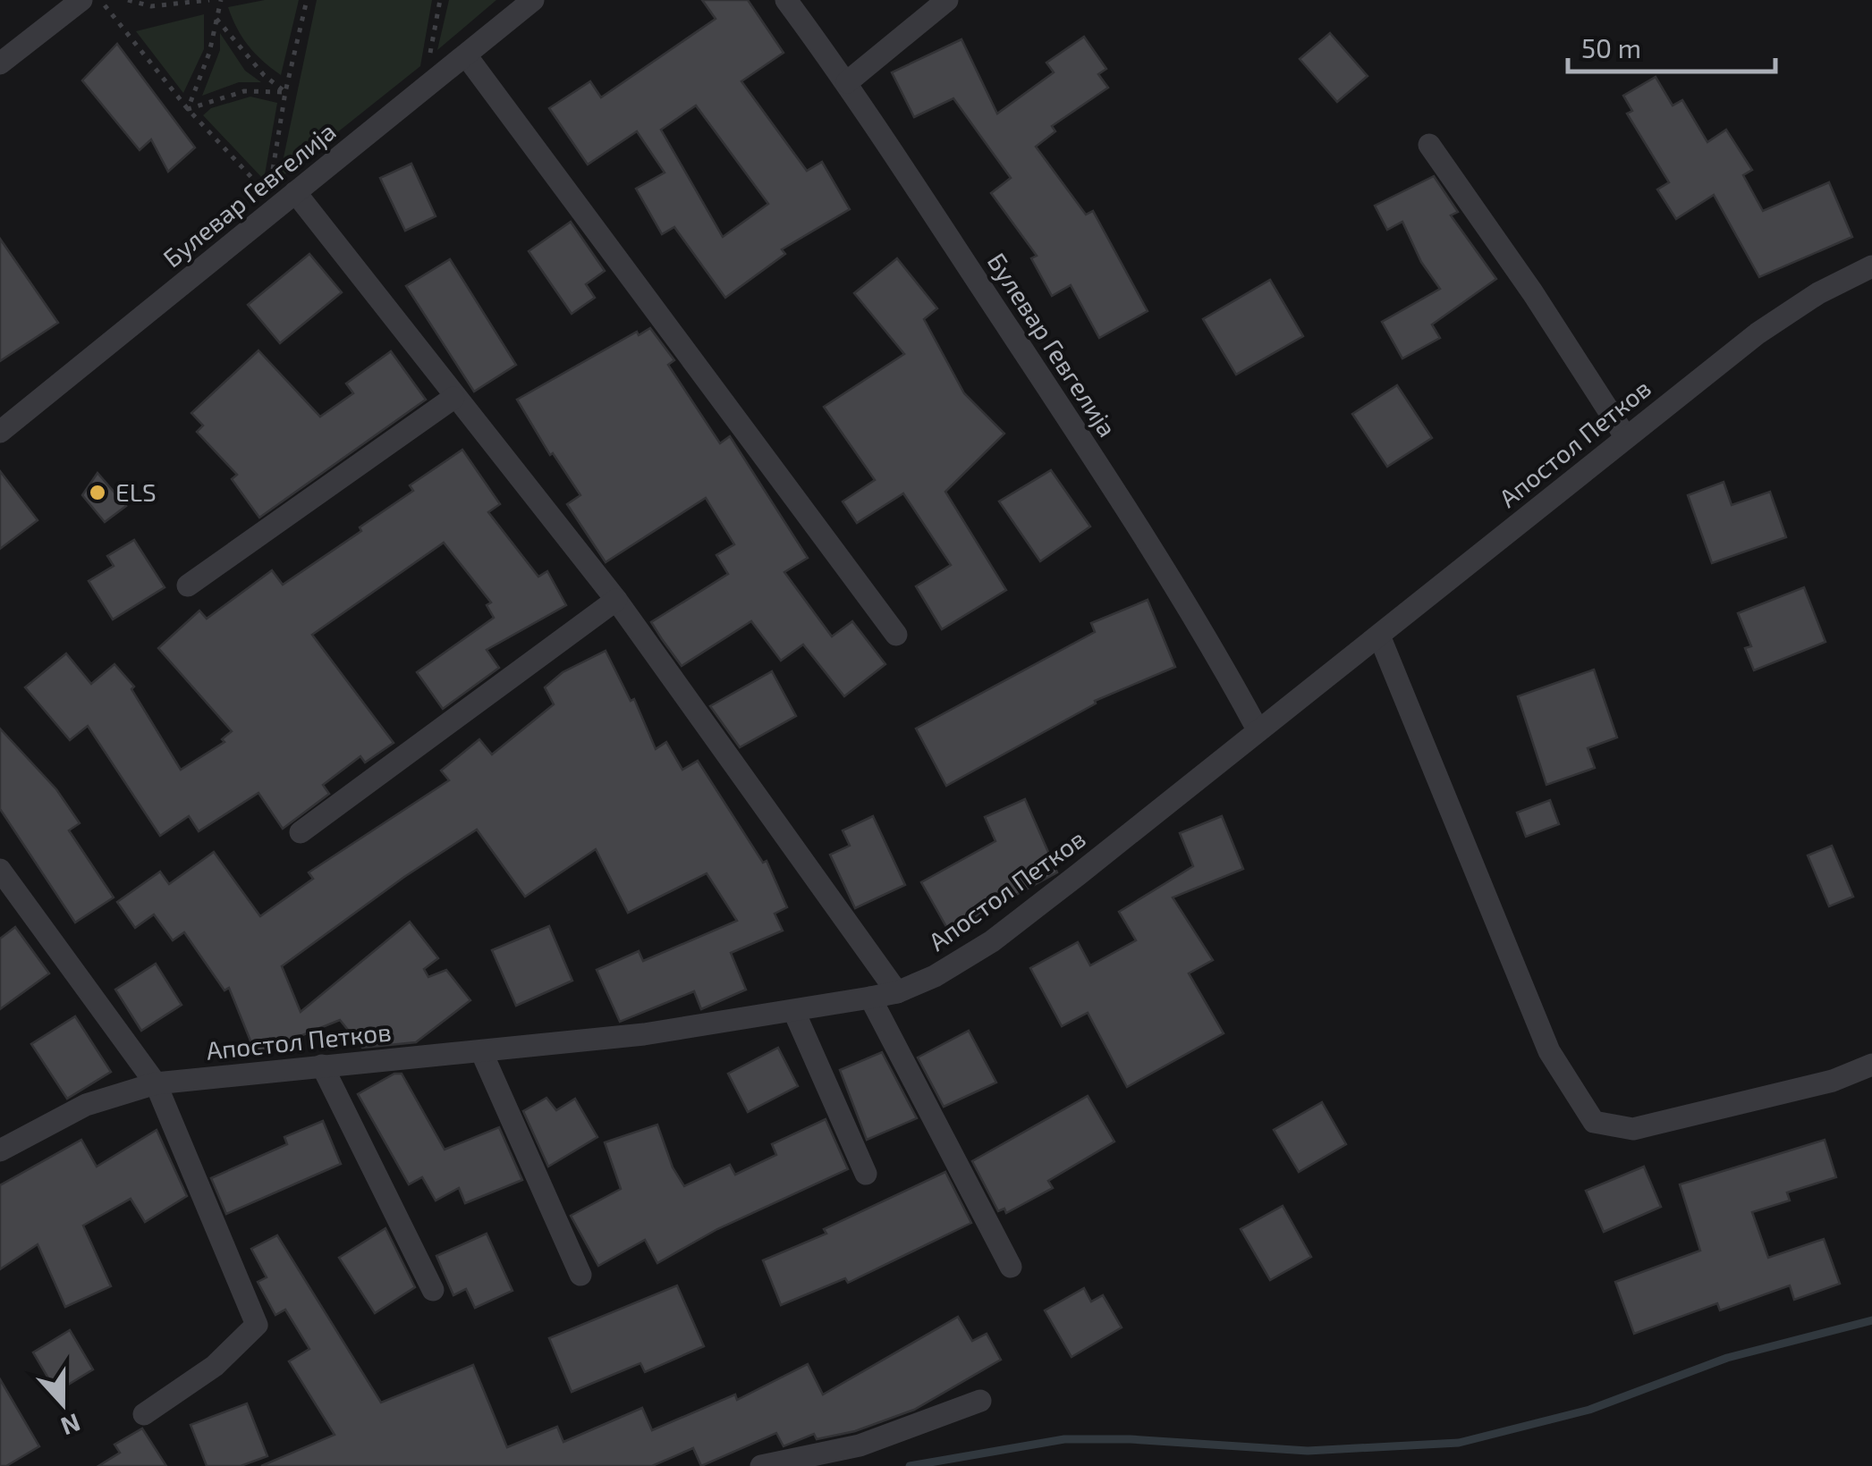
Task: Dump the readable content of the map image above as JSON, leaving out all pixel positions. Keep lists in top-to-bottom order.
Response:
{
  "streets": {
    "street": ["Булевар Гевгелија", "Апостол Петков"]
  },
  "crossings": [
    ["Булевар Гевгелија", "Апостол Петков"]
  ],
  "places": ["ELS"],
  "scale_bar": "50 m",
  "north": "bottom"
}
